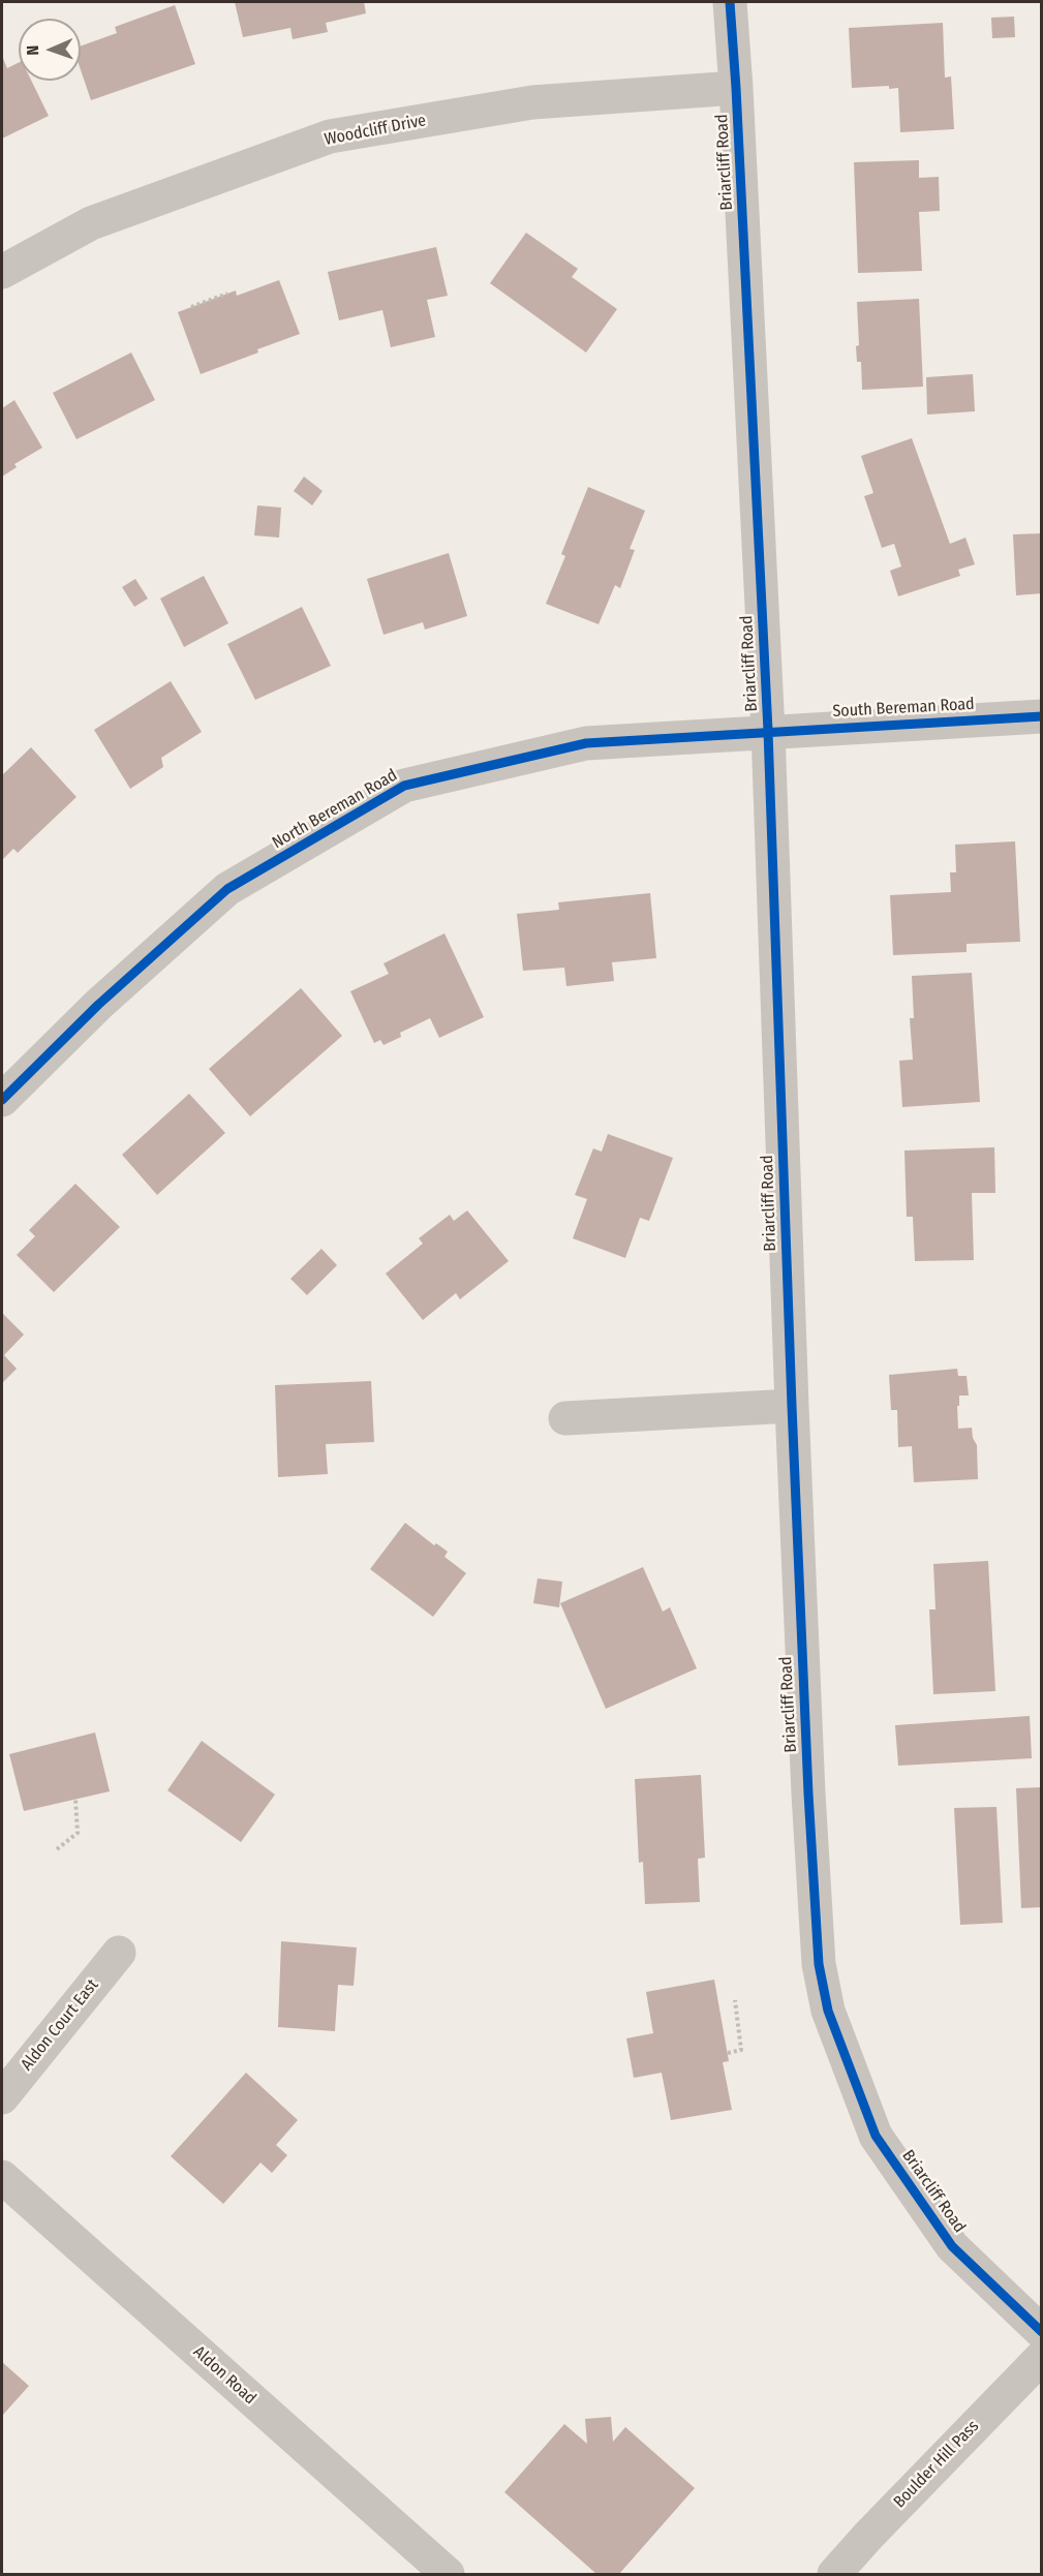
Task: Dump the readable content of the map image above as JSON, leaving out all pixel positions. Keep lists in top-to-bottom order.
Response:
{
  "streets": {
    "street": [
      "Woodcliff Drive",
      "Briarcliff Road",
      "South Bereman Road",
      "North Bereman Road",
      "Aldon Court East",
      "Aldon Road",
      "Boulder Hill Pass"
    ]
  },
  "crossings": [
    ["Woodcliff Drive", "Briarcliff Road"],
    ["Briarcliff Road", "South Bereman Road"],
    ["Briarcliff Road", "North Bereman Road"],
    ["South Bereman Road", "North Bereman Road"]
  ],
  "north": "left"
}
